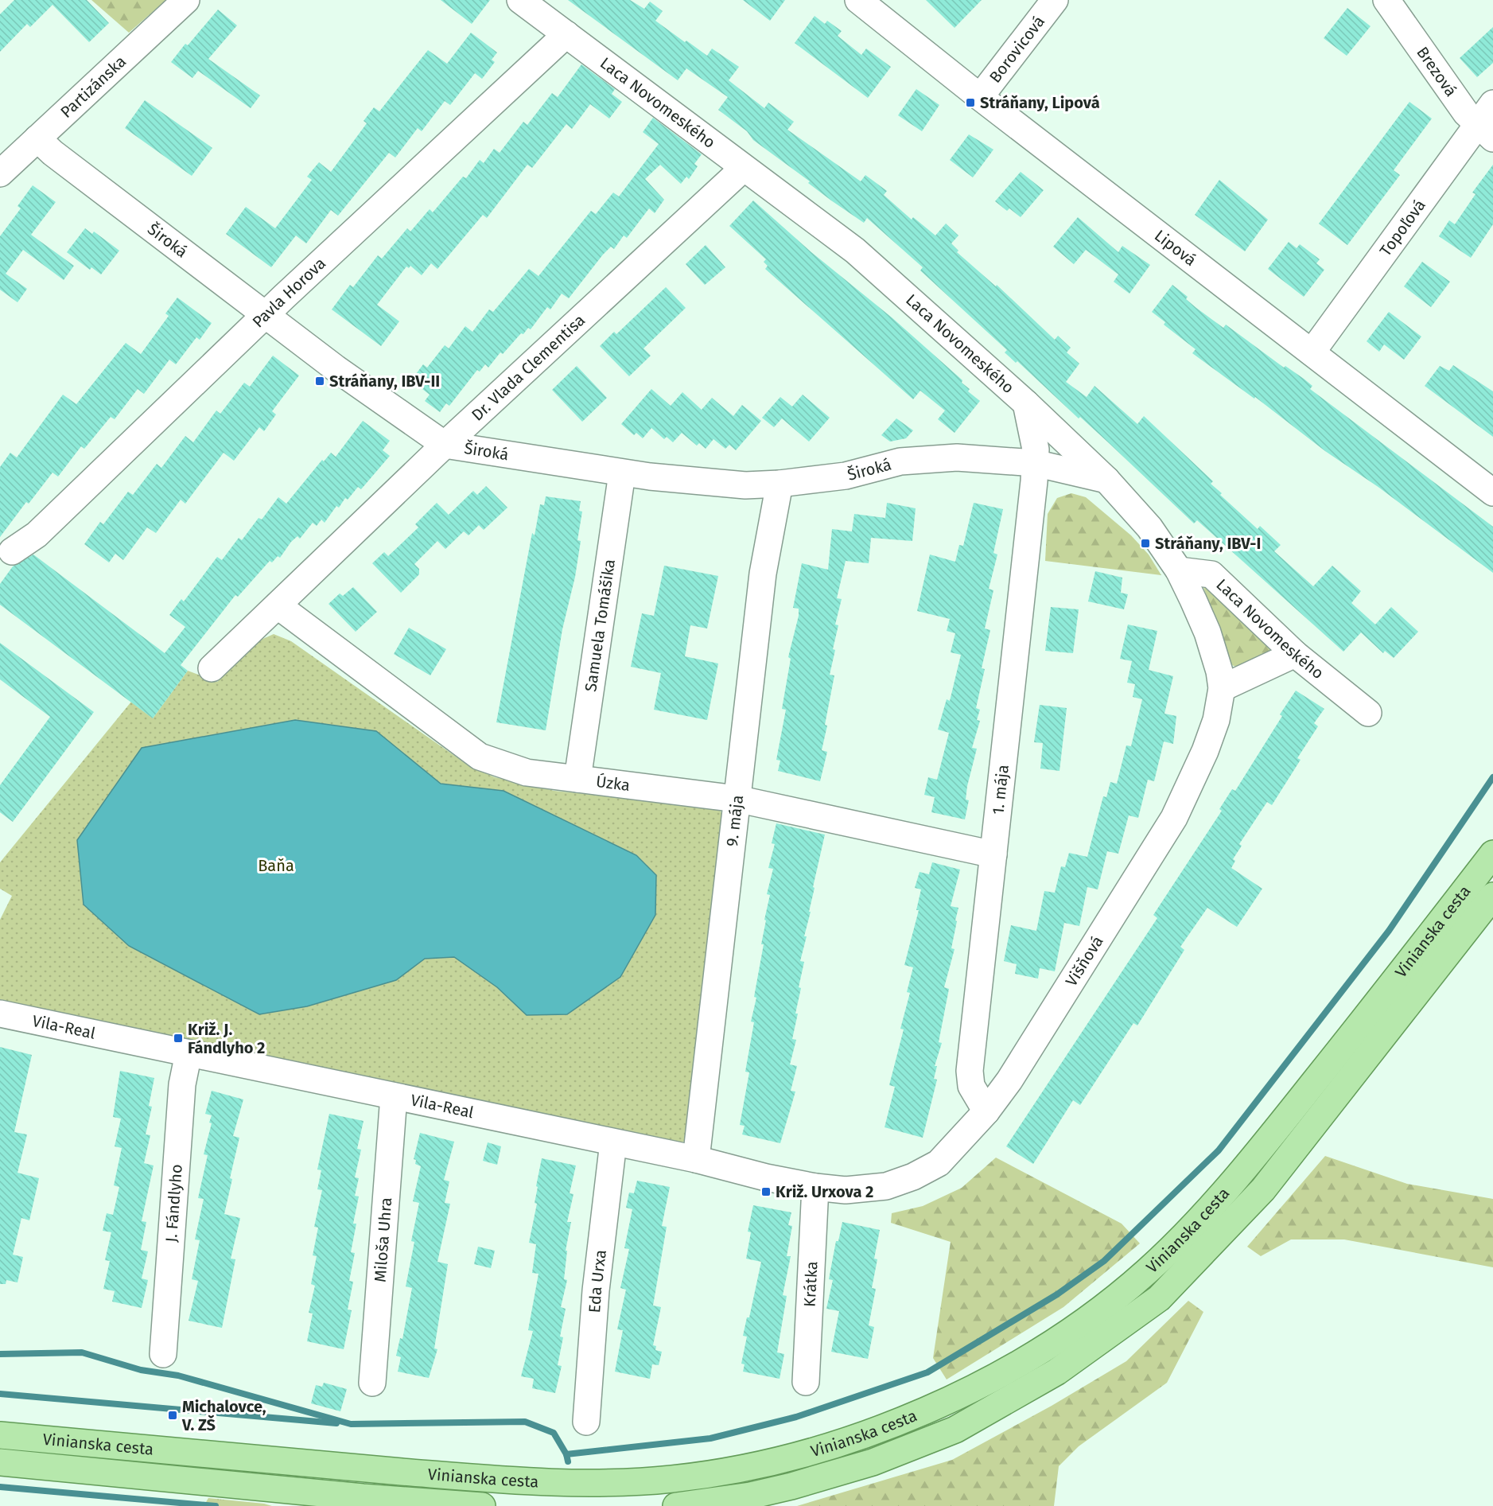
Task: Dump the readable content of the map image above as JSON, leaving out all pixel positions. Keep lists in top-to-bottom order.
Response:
{
  "streets": {
    "main road": ["Vinianska cesta"],
    "street": [
      "Borovicová",
      "Brezová",
      "Partizánska",
      "Laca Novomeského",
      "Topoľová",
      "Široká",
      "Lipová",
      "Pavla Horova",
      "Dr. Vlada Clementisa",
      "Samuela Tomášika",
      "Úzka",
      "1. mája",
      "9. mája",
      "Višňová",
      "Vila-Real",
      "J. Fándlyho",
      "Miloša Uhra",
      "Eda Urxa",
      "Krátka"
    ]
  },
  "crossings": [
    ["Borovicová", "Lipová"],
    ["Brezová", "Topoľová"],
    ["Partizánska", "Široká"],
    ["Laca Novomeského", "Široká"],
    ["Laca Novomeského", "Pavla Horova"],
    ["Laca Novomeského", "Dr. Vlada Clementisa"],
    ["Laca Novomeského", "1. mája"],
    ["Laca Novomeského", "Višňová"],
    ["Topoľová", "Lipová"],
    ["Široká", "Pavla Horova"],
    ["Široká", "Dr. Vlada Clementisa"],
    ["Široká", "Samuela Tomášika"],
    ["Široká", "1. mája"],
    ["Široká", "9. mája"],
    ["Dr. Vlada Clementisa", "Úzka"],
    ["Samuela Tomášika", "Úzka"],
    ["Úzka", "1. mája"],
    ["Úzka", "9. mája"],
    ["1. mája", "Višňová"],
    ["9. mája", "Vila-Real"],
    ["Višňová", "Vila-Real"],
    ["Vila-Real", "J. Fándlyho"],
    ["Vila-Real", "Miloša Uhra"],
    ["Vila-Real", "Eda Urxa"],
    ["Vila-Real", "Krátka"]
  ],
  "parks": ["Baňa"],
  "places": {
    "transit": [
      "Stráňany, Lipová",
      "Stráňany, IBV-II",
      "Stráňany, IBV-I",
      "Križ. J. Fándlyho 2",
      "Križ. Urxova 2",
      "Michalovce, V. ZŠ"
    ]
  }
}
